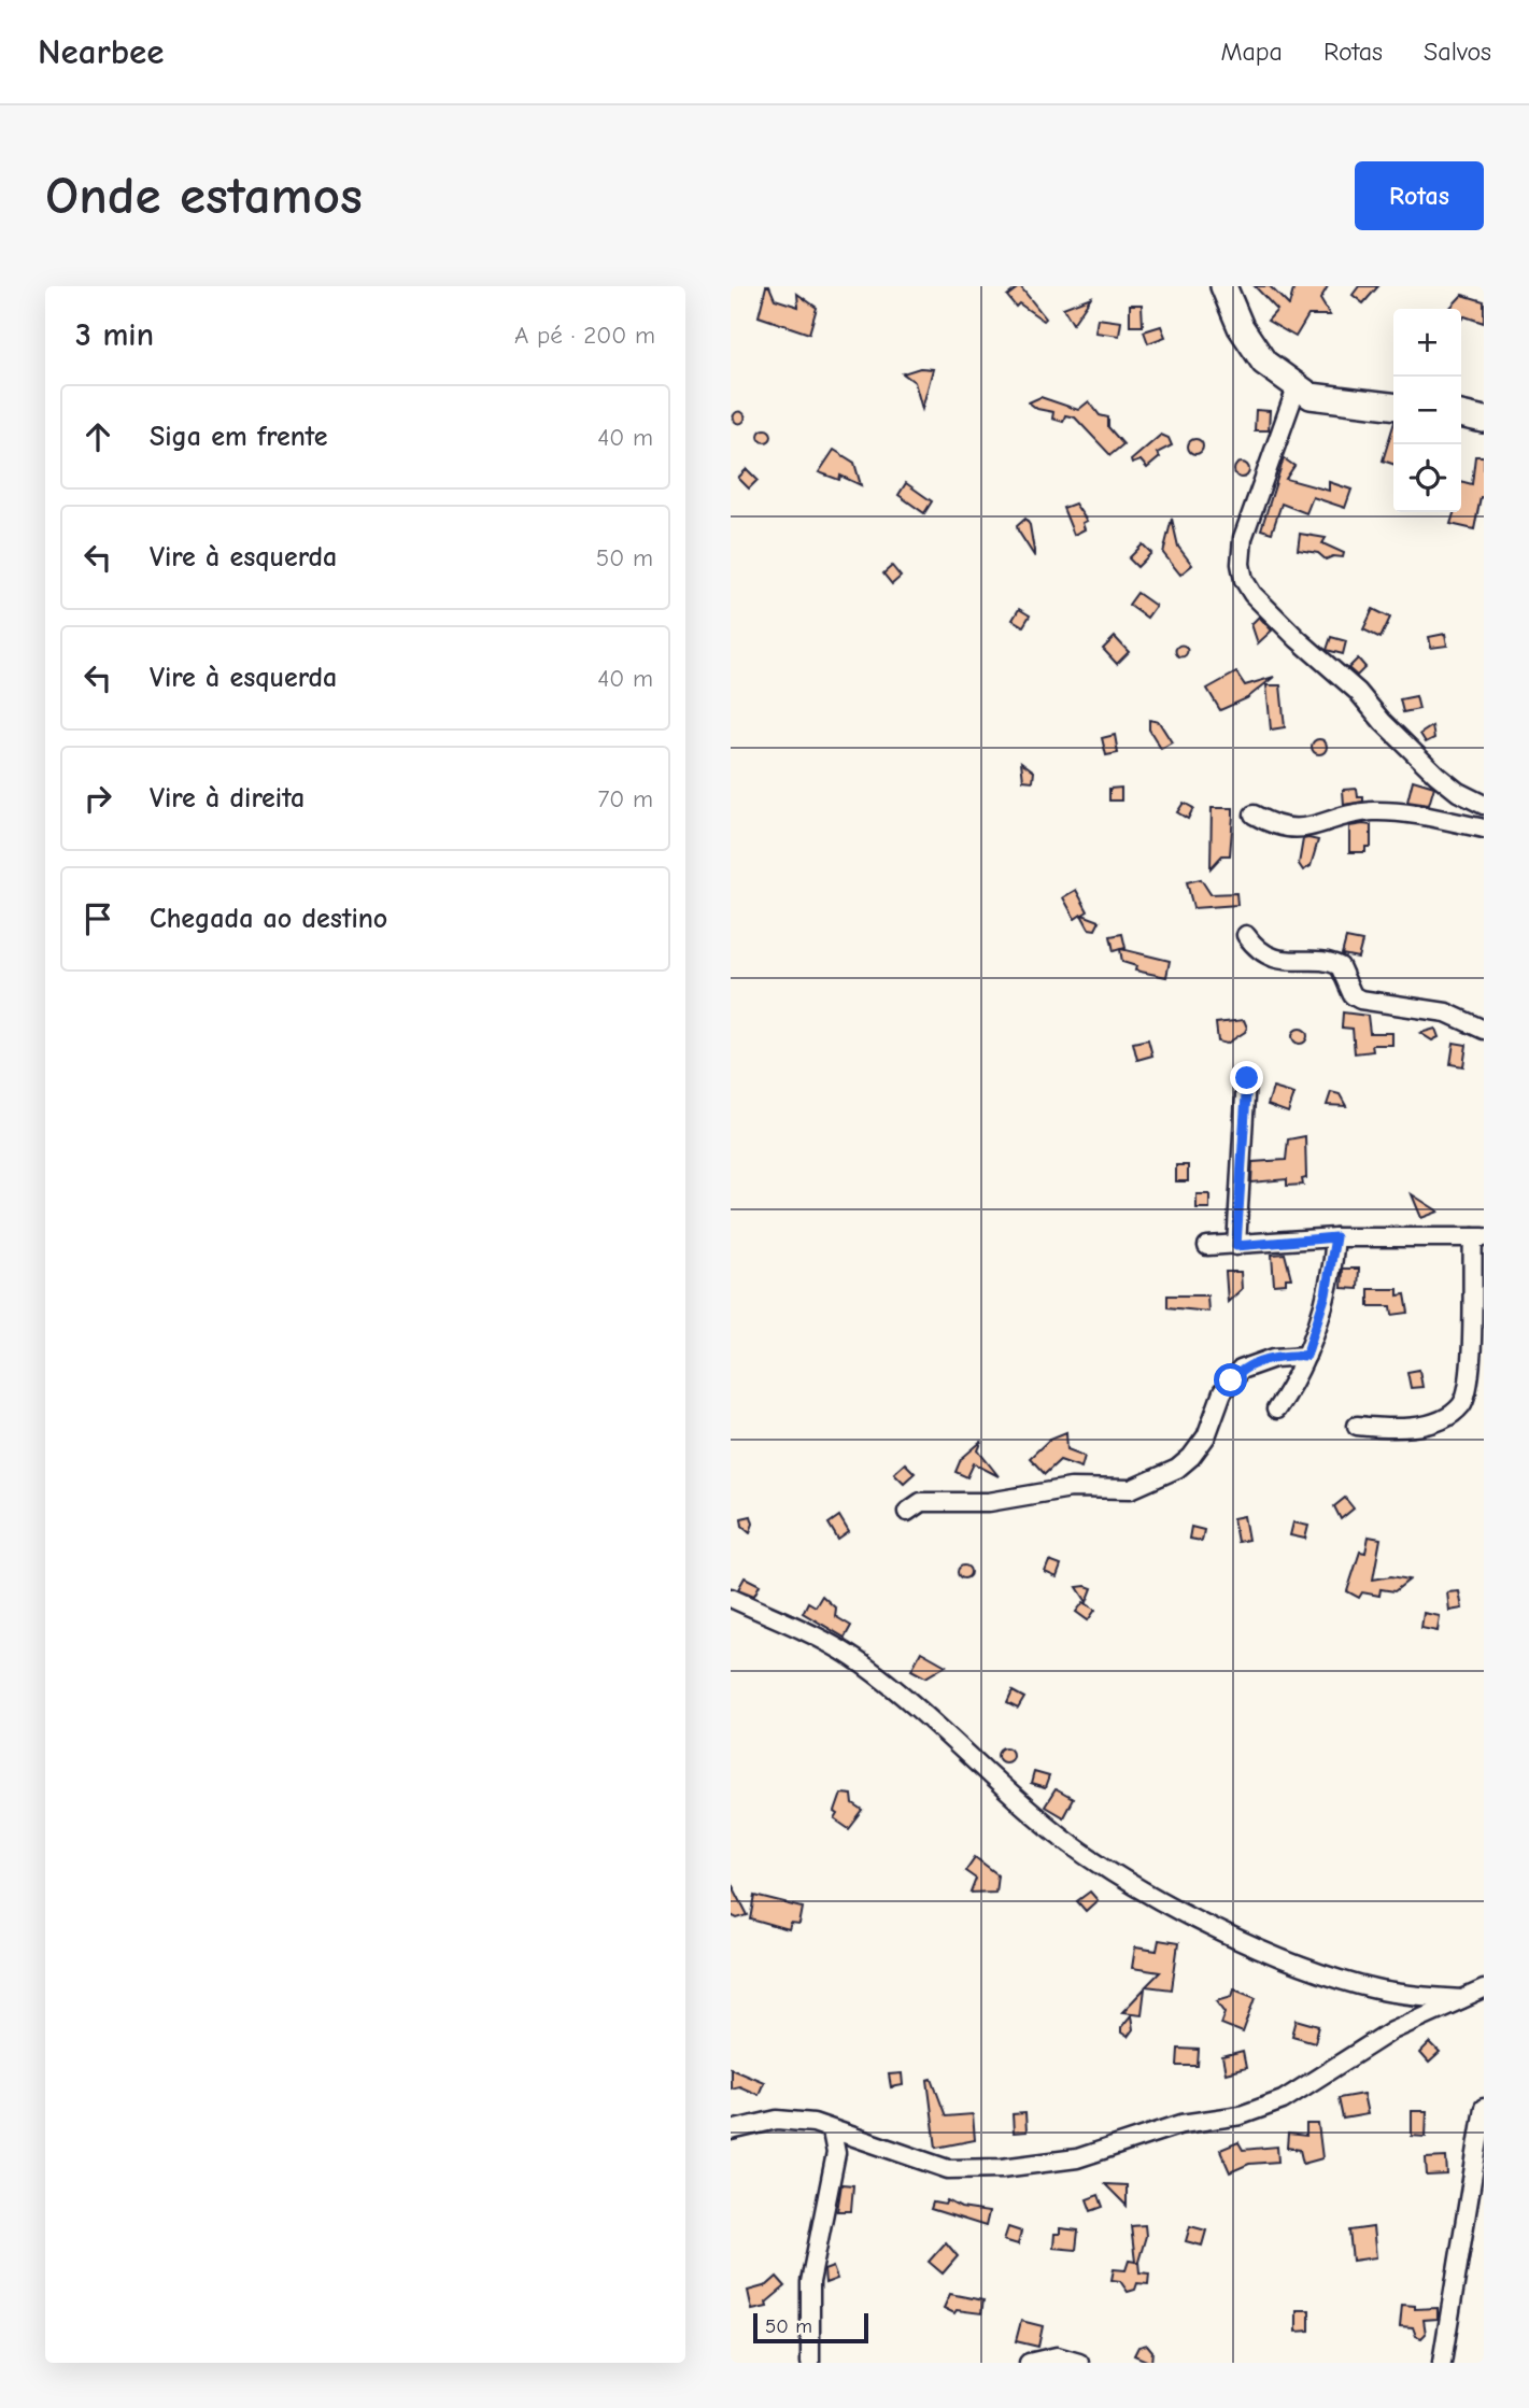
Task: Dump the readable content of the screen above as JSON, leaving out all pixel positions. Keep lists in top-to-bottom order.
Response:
{
  "scale_bar": "50 m",
  "page": {
    "header": "Nearbee",
    "nav": ["Mapa", "Rotas", "Salvos"],
    "buttons": "Rotas",
    "title": "Onde estamos",
    "heading": ["3 min", "A pé · 200 m"],
    "map_buttons": ["+", "−"],
    "list": [
      ["Siga em frente", "40 m"],
      ["Vire à esquerda", "50 m"],
      ["Vire à esquerda", "40 m"],
      ["Vire à direita", "70 m"],
      "Chegada ao destino"
    ],
    "scale": "50 m"
  }
}
